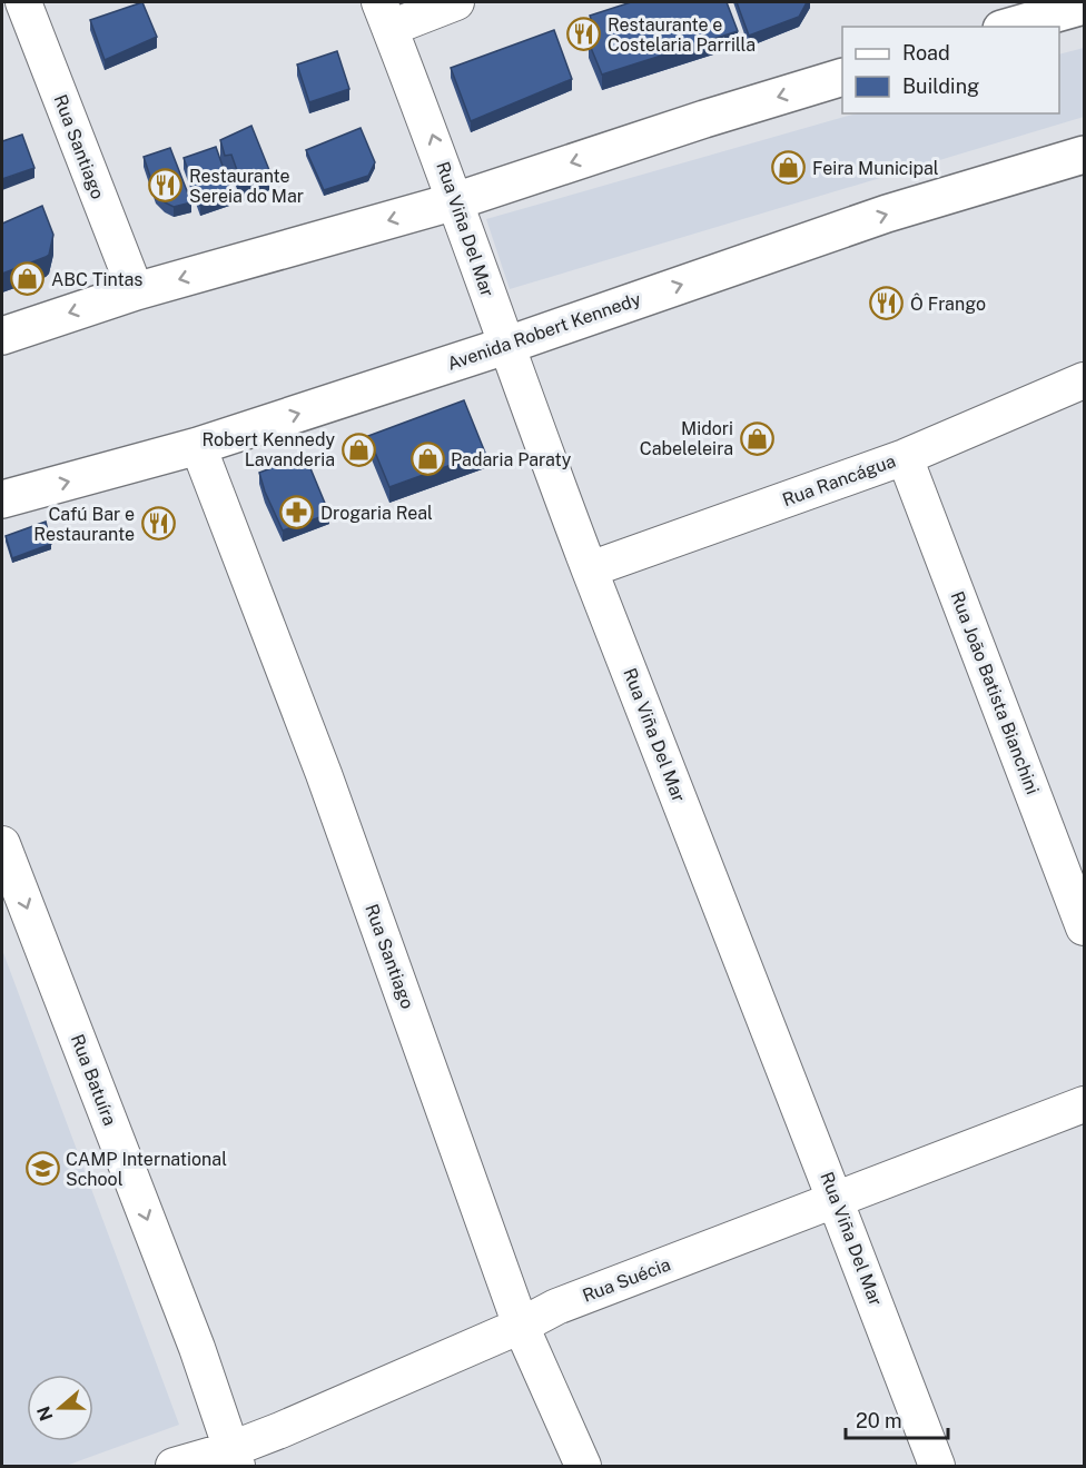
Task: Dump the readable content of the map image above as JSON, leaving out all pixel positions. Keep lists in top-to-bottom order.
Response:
{
  "streets": {
    "main road": ["Avenida Robert Kennedy"],
    "street": [
      "Rua Santiago",
      "Rua Viña Del Mar",
      "Rua Rancágua",
      "Rua João Batista Bianchini",
      "Rua Batuíra",
      "Rua Suécia"
    ]
  },
  "crossings": [
    ["Rua Santiago", "Avenida Robert Kennedy"],
    ["Rua Santiago", "Rua Suécia"],
    ["Rua Viña Del Mar", "Avenida Robert Kennedy"],
    ["Rua Viña Del Mar", "Rua Rancágua"],
    ["Rua Viña Del Mar", "Rua Suécia"],
    ["Rua Rancágua", "Rua João Batista Bianchini"],
    ["Rua Batuíra", "Rua Suécia"]
  ],
  "one_way": ["Rua Batuíra"],
  "places": {
    "restaurant": [
      "Restaurante e Costelaria Parrilla",
      "Restaurante Sereia do Mar",
      "Ô Frango",
      "Cafú Bar e Restaurante"
    ],
    "shop": [
      "Feira Municipal",
      "ABC Tintas",
      "Midori Cabeleleira",
      "Robert Kennedy Lavanderia",
      "Padaria Paraty"
    ],
    "pharmacy": ["Drogaria Real"],
    "school or university": ["CAMP International School"]
  },
  "legend": ["Road", "Building"],
  "scale_bar": "20 m",
  "north": "left"
}
